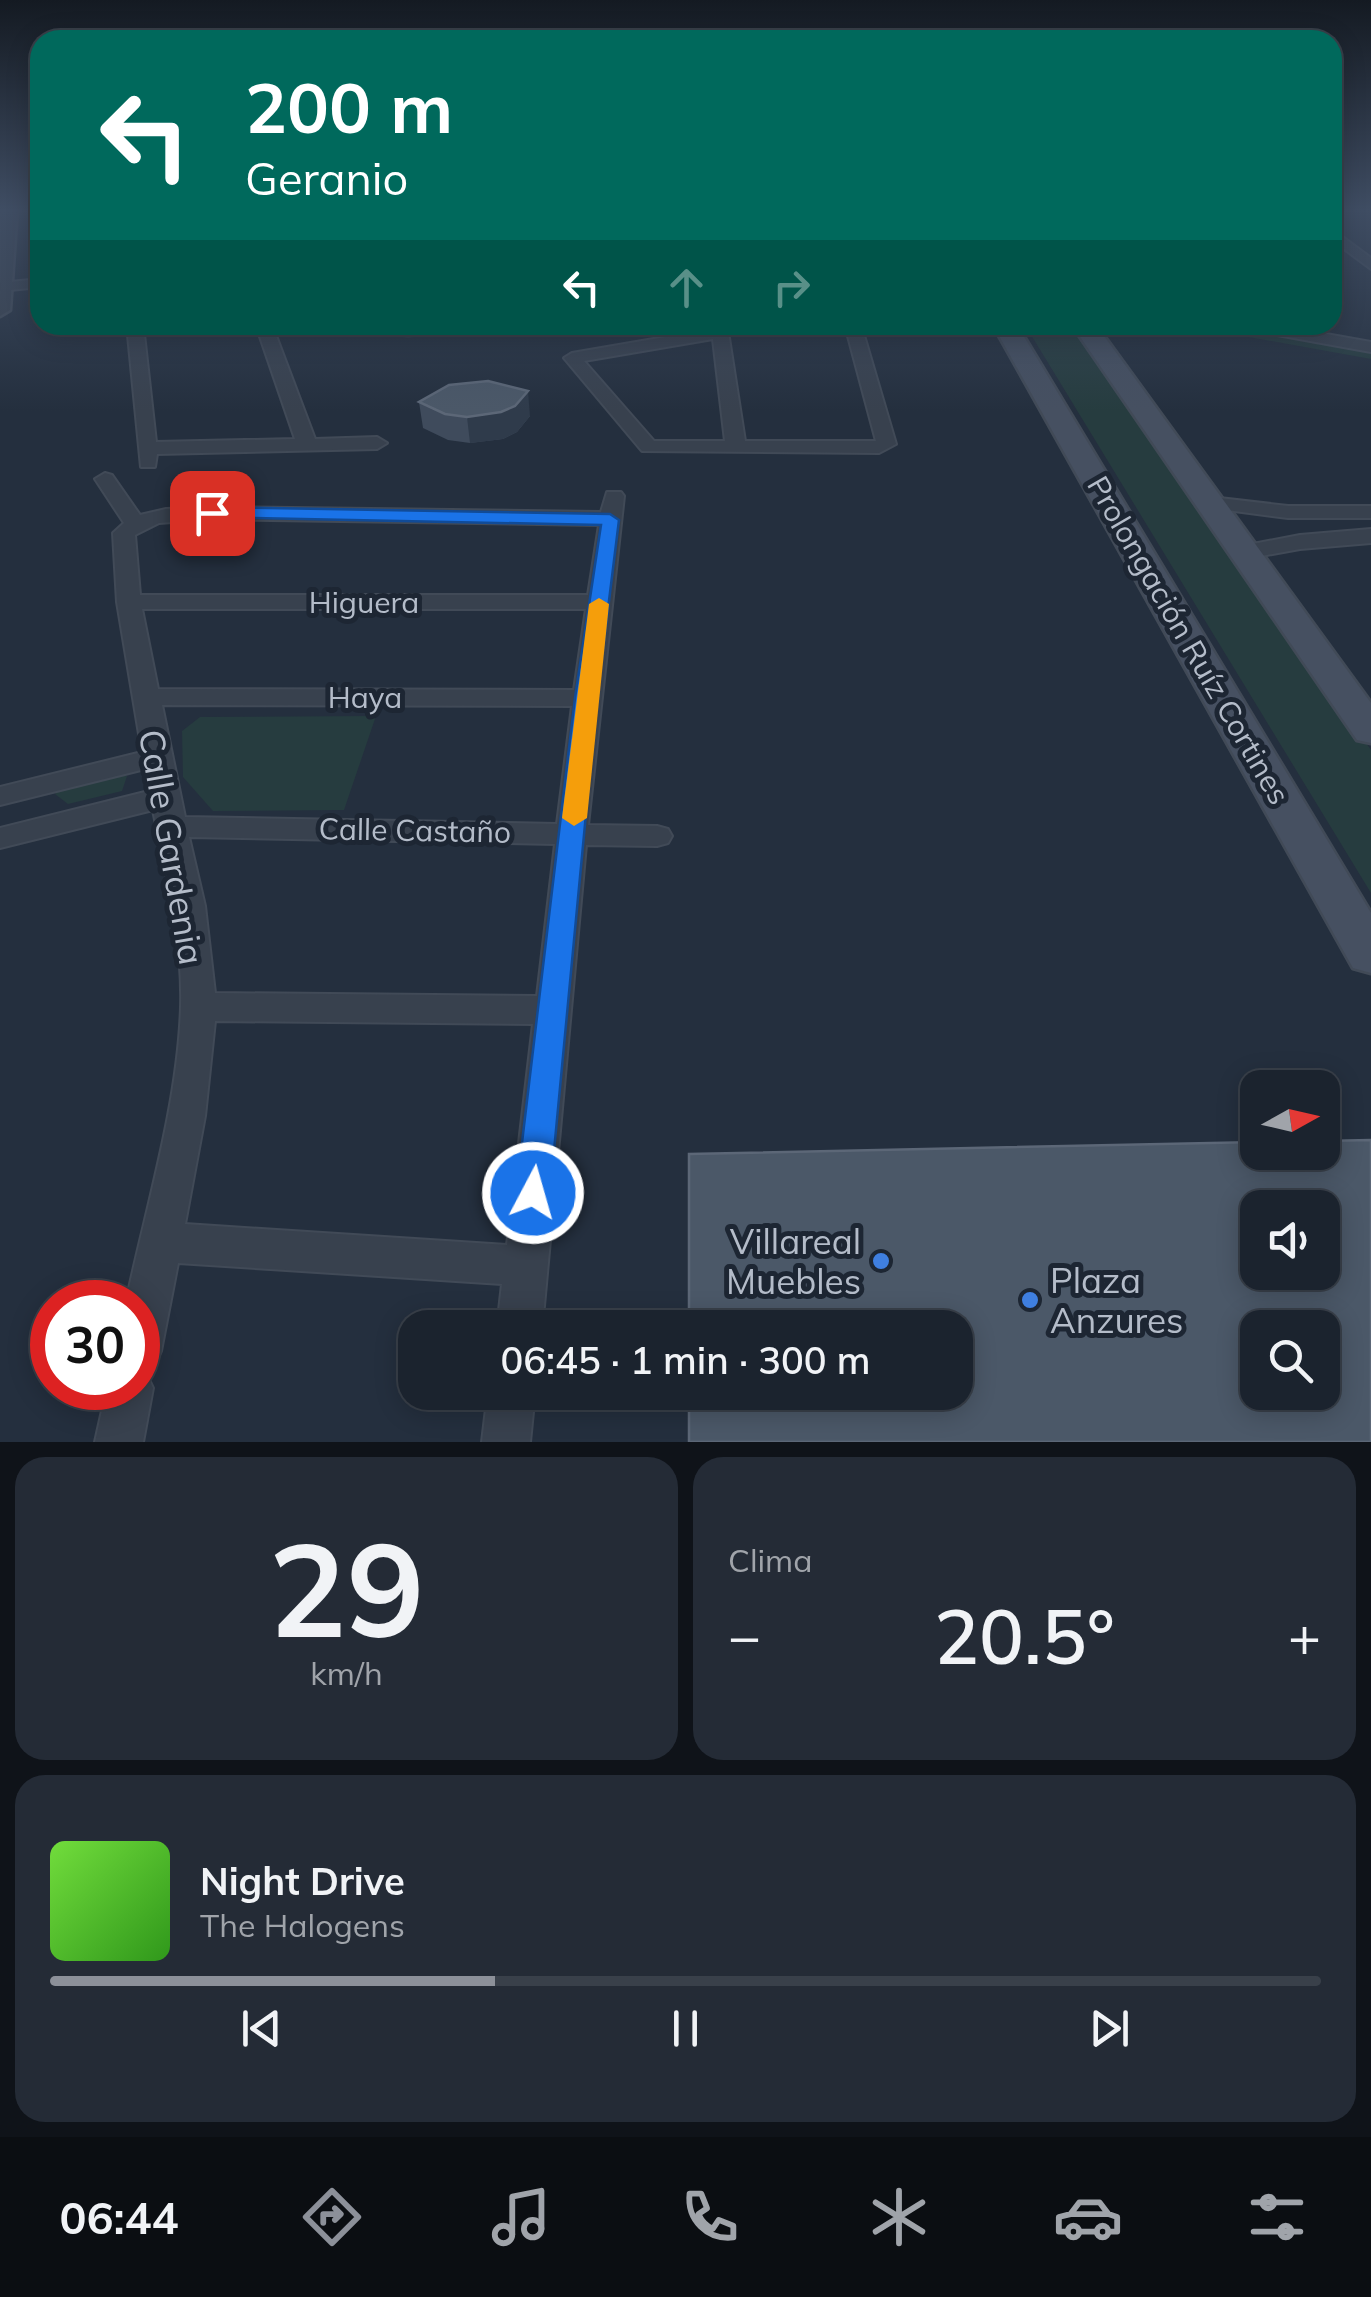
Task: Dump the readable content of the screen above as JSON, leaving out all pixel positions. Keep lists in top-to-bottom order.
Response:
{
  "streets": {
    "main road": ["Prolongación Ruíz Cortines"],
    "street": [
      "Higuera",
      "Haya",
      "Calle Castaño",
      "Calle Gardenia"
    ]
  },
  "crossings": [
    ["Higuera", "Calle Gardenia"],
    ["Haya", "Calle Gardenia"],
    ["Calle Castaño", "Calle Gardenia"]
  ],
  "places": ["Villareal Muebles", "Plaza Anzures"],
  "north": "right",
  "page": {
    "turn": ["200 m", "Geranio"],
    "limit": "30",
    "trip": "06:45 · 1 min · 300 m",
    "tile": [
      ["29", "km/h"],
      "Clima"
    ],
    "heat": ["−", "20.5°", "+"],
    "song": ["Night Drive", "The Halogens"],
    "tabs": "06:44"
  }
}
